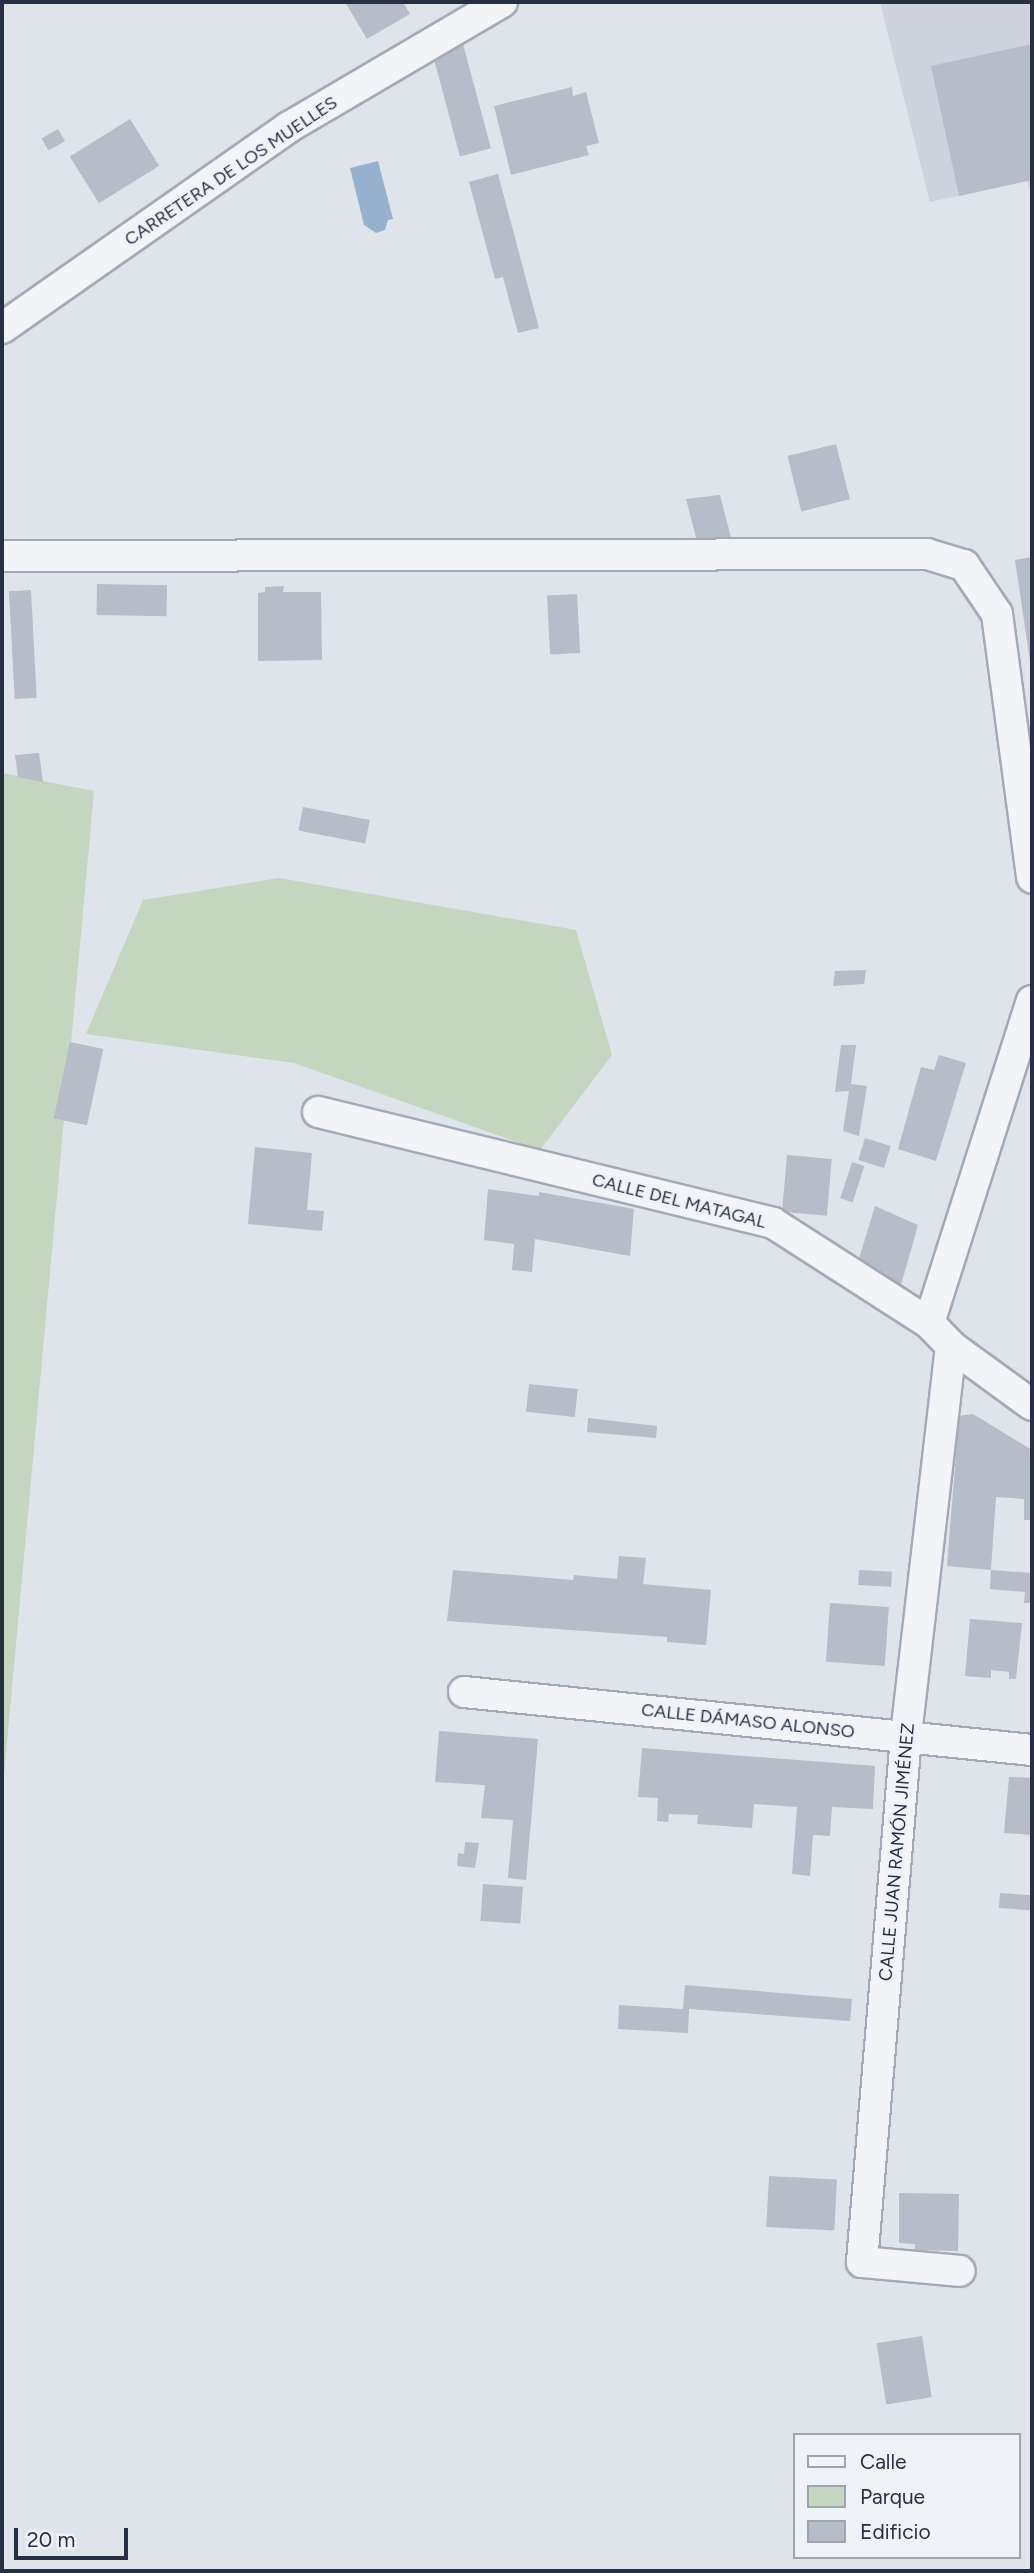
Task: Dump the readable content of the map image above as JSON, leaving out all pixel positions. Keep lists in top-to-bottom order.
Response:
{
  "streets": {
    "street": [
      "CARRETERA DE LOS MUELLES",
      "CALLE DEL MATAGAL",
      "CALLE DÁMASO ALONSO",
      "CALLE JUAN RAMÓN JIMÉNEZ"
    ]
  },
  "crossings": [
    ["CALLE DEL MATAGAL", "CALLE JUAN RAMÓN JIMÉNEZ"],
    ["CALLE DÁMASO ALONSO", "CALLE JUAN RAMÓN JIMÉNEZ"]
  ],
  "legend": ["Calle", "Parque", "Edificio"],
  "scale_bar": "20 m"
}
